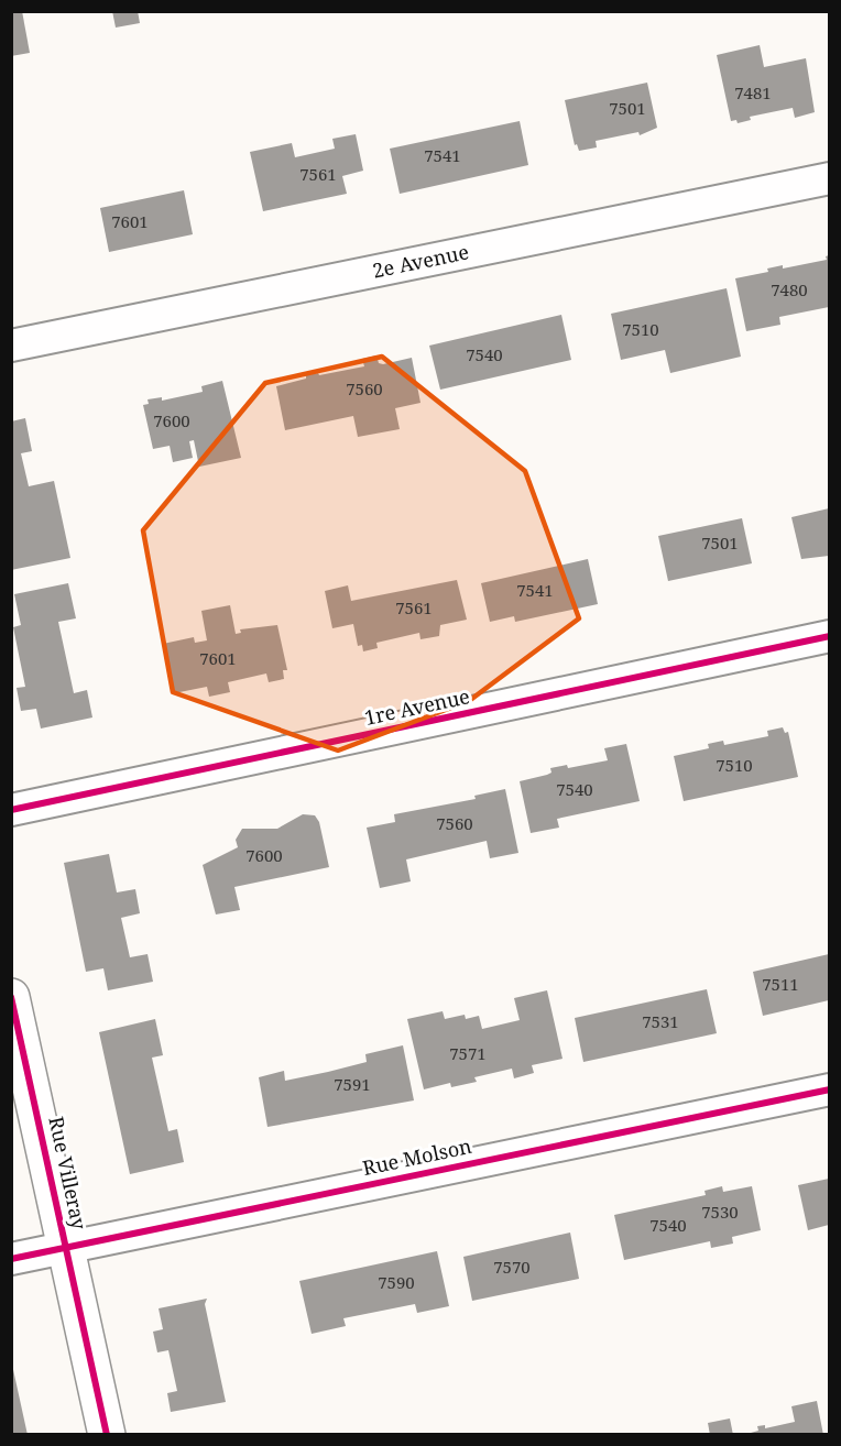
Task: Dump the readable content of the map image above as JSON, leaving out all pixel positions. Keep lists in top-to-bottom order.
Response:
{
  "streets": {
    "street": [
      "2e Avenue",
      "1re Avenue",
      "Rue Molson",
      "Rue Villeray"
    ]
  },
  "crossings": [
    ["Rue Molson", "Rue Villeray"]
  ],
  "house_numbers": [
    "7481",
    "7501",
    "7541",
    "7561",
    "7601",
    "7480",
    "7510",
    "7540",
    "7560",
    "7600",
    "7501",
    "7541",
    "7561",
    "7601",
    "7510",
    "7540",
    "7560",
    "7600",
    "7511",
    "7531",
    "7571",
    "7591",
    "7530",
    "7540",
    "7570",
    "7590"
  ]
}
